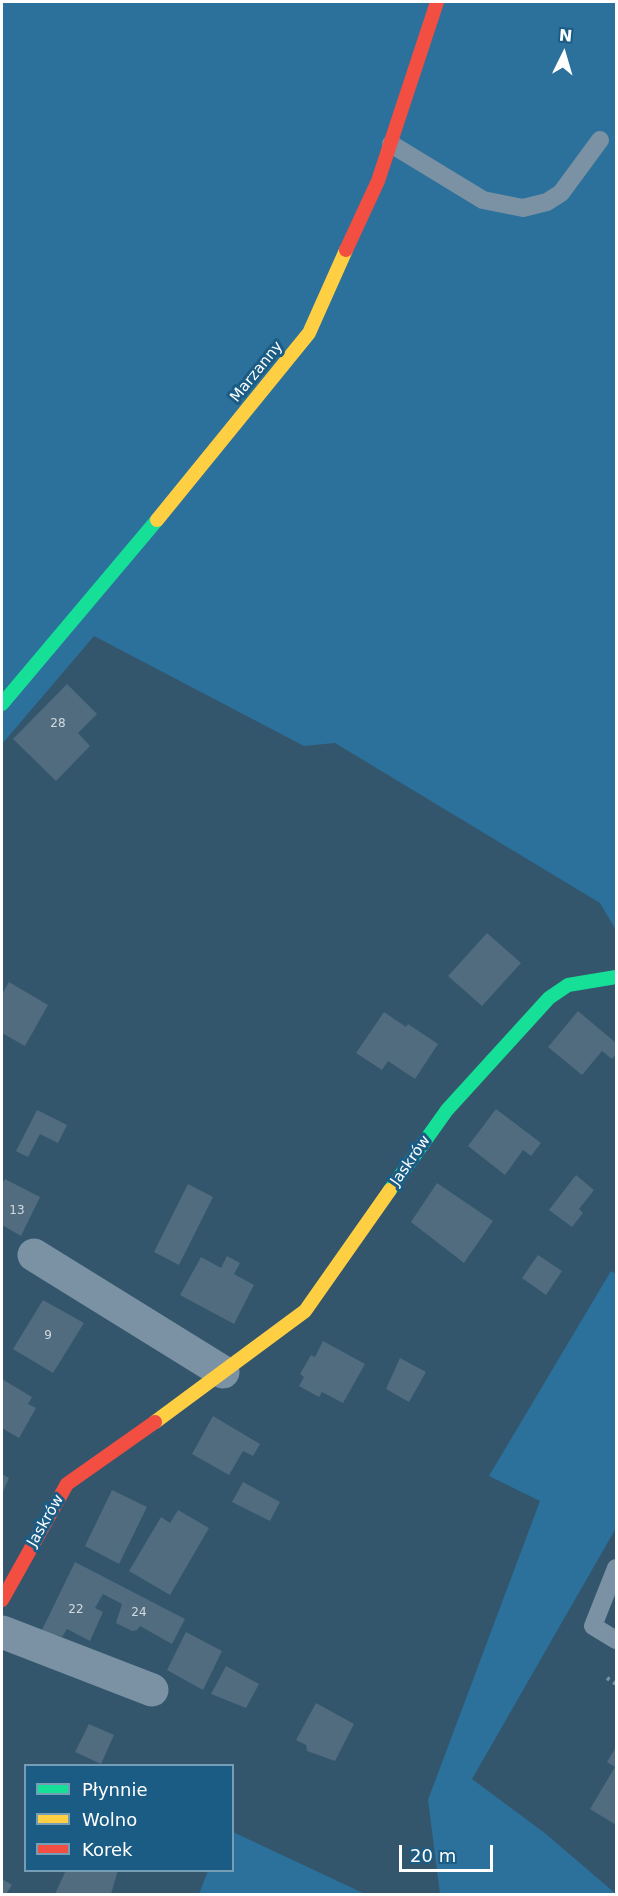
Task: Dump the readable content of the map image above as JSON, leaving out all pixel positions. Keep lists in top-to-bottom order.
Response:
{
  "streets": {
    "street": ["Marzanny", "Jaskrów"]
  },
  "house_numbers": [
    "28",
    "13",
    "9",
    "22",
    "24"
  ],
  "legend": ["Płynnie", "Wolno", "Korek"],
  "scale_bar": "20 m",
  "north": "top"
}
